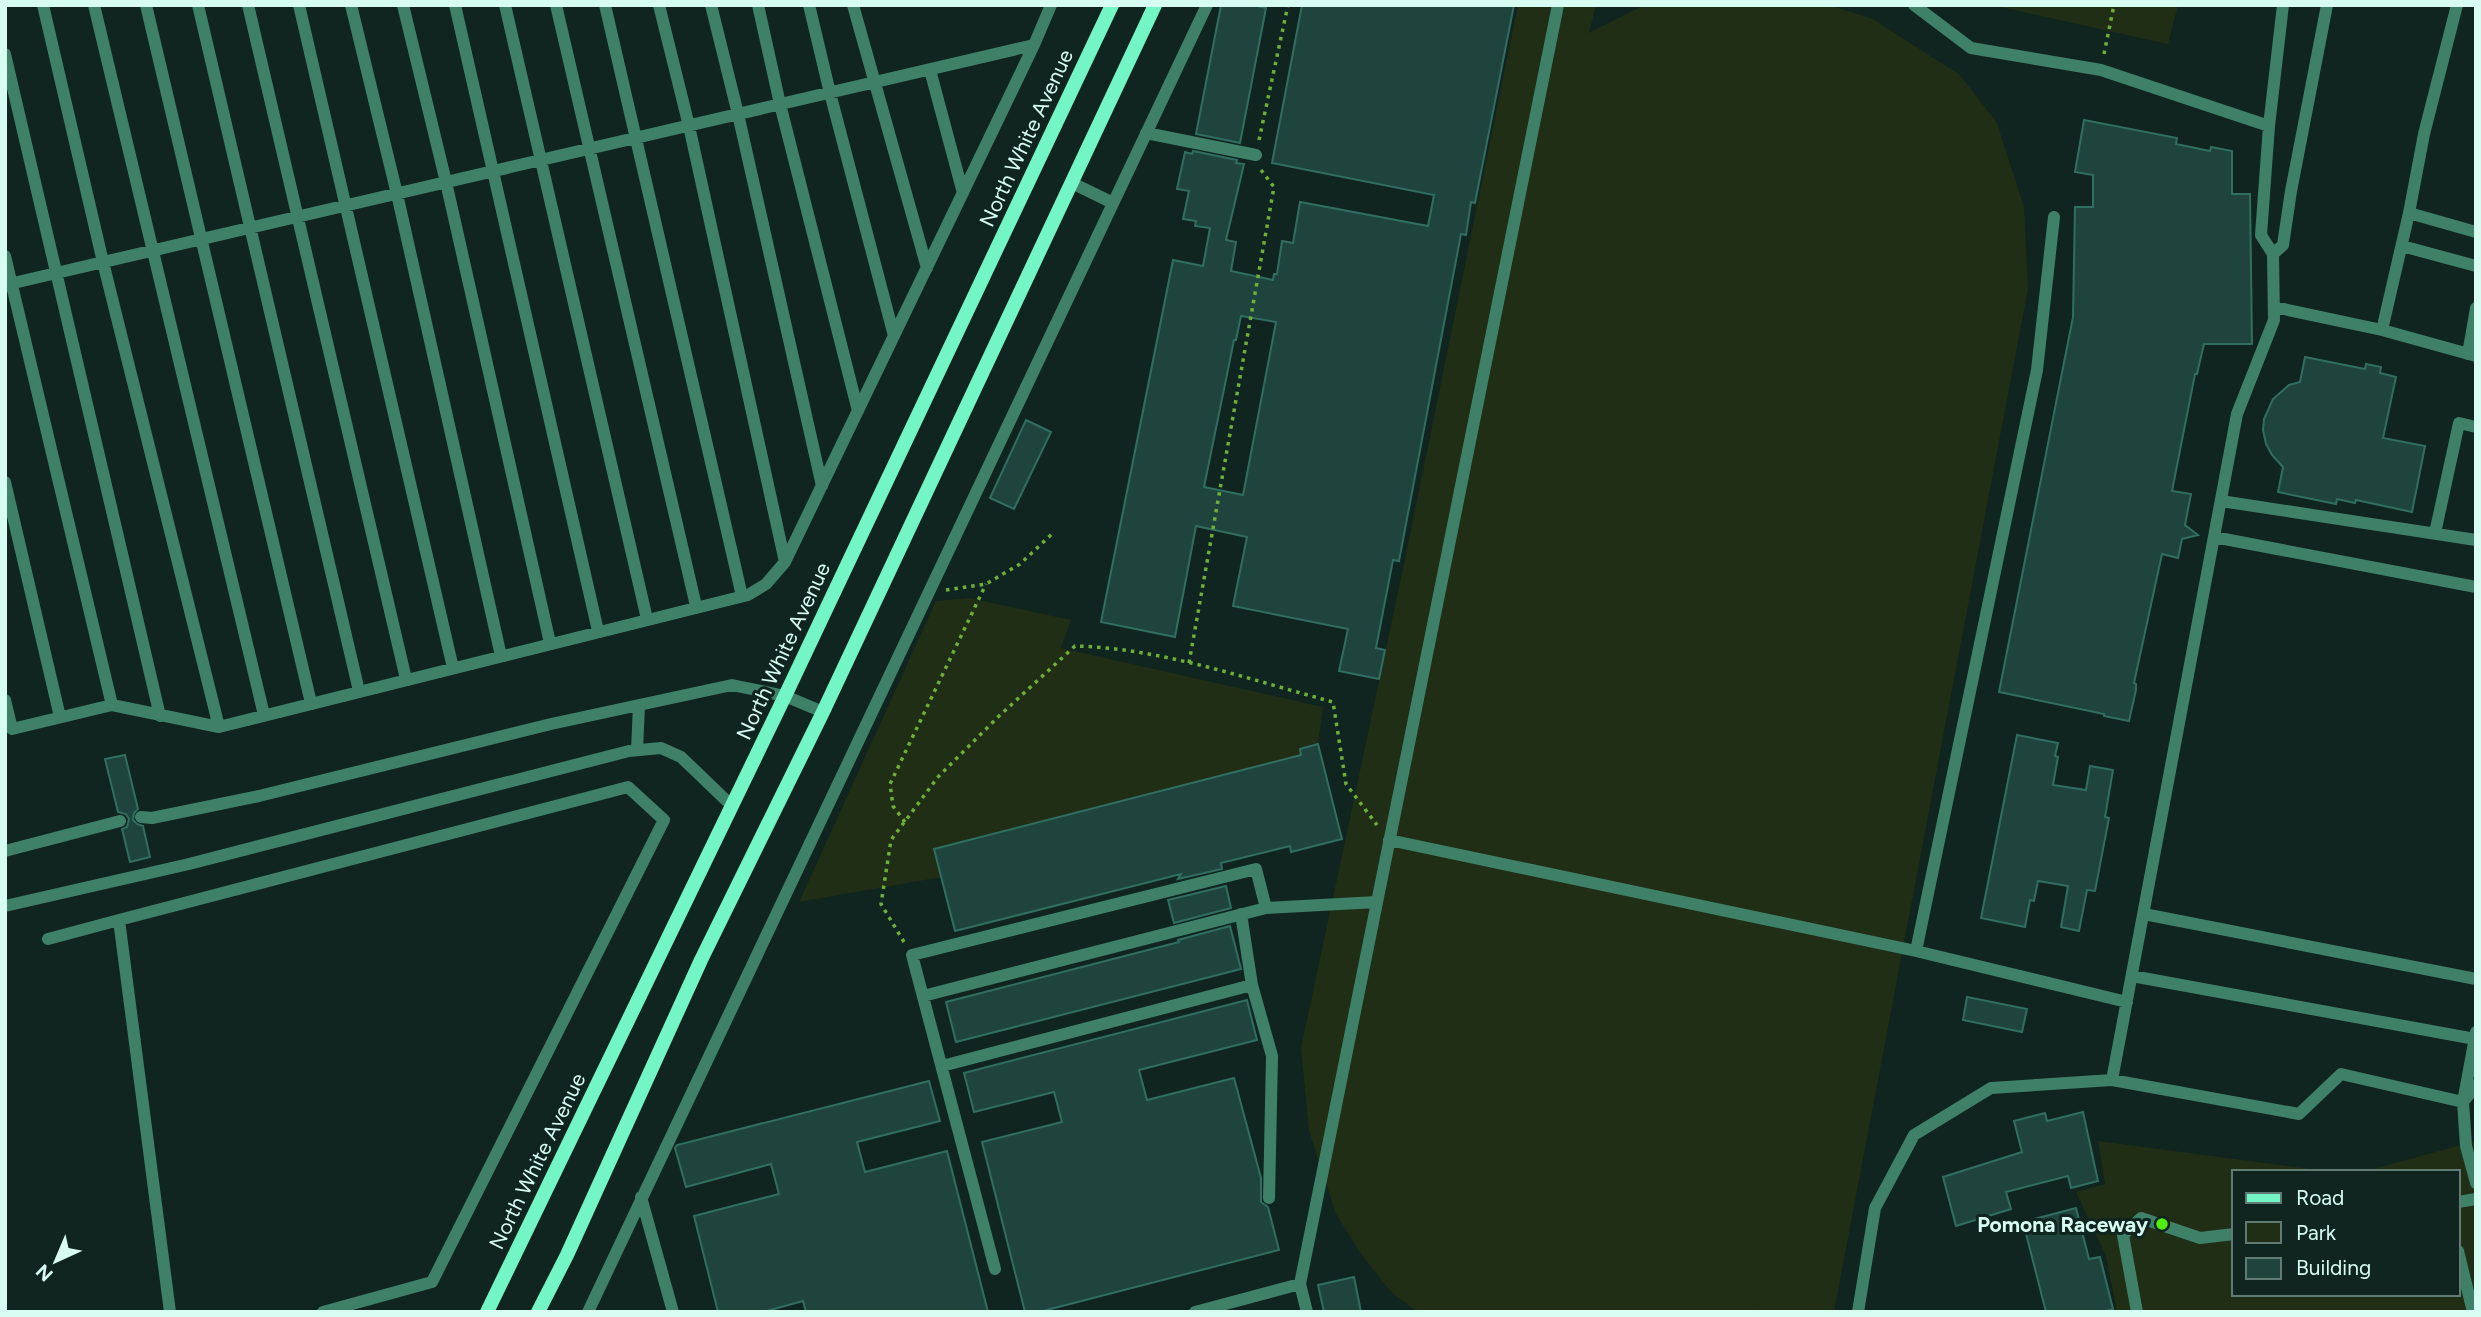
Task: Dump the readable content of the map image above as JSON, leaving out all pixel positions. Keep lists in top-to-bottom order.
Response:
{
  "streets": {
    "main road": ["North White Avenue"]
  },
  "places": ["Pomona Raceway"],
  "legend": ["Road", "Park", "Building"],
  "north": "bottom left"
}
